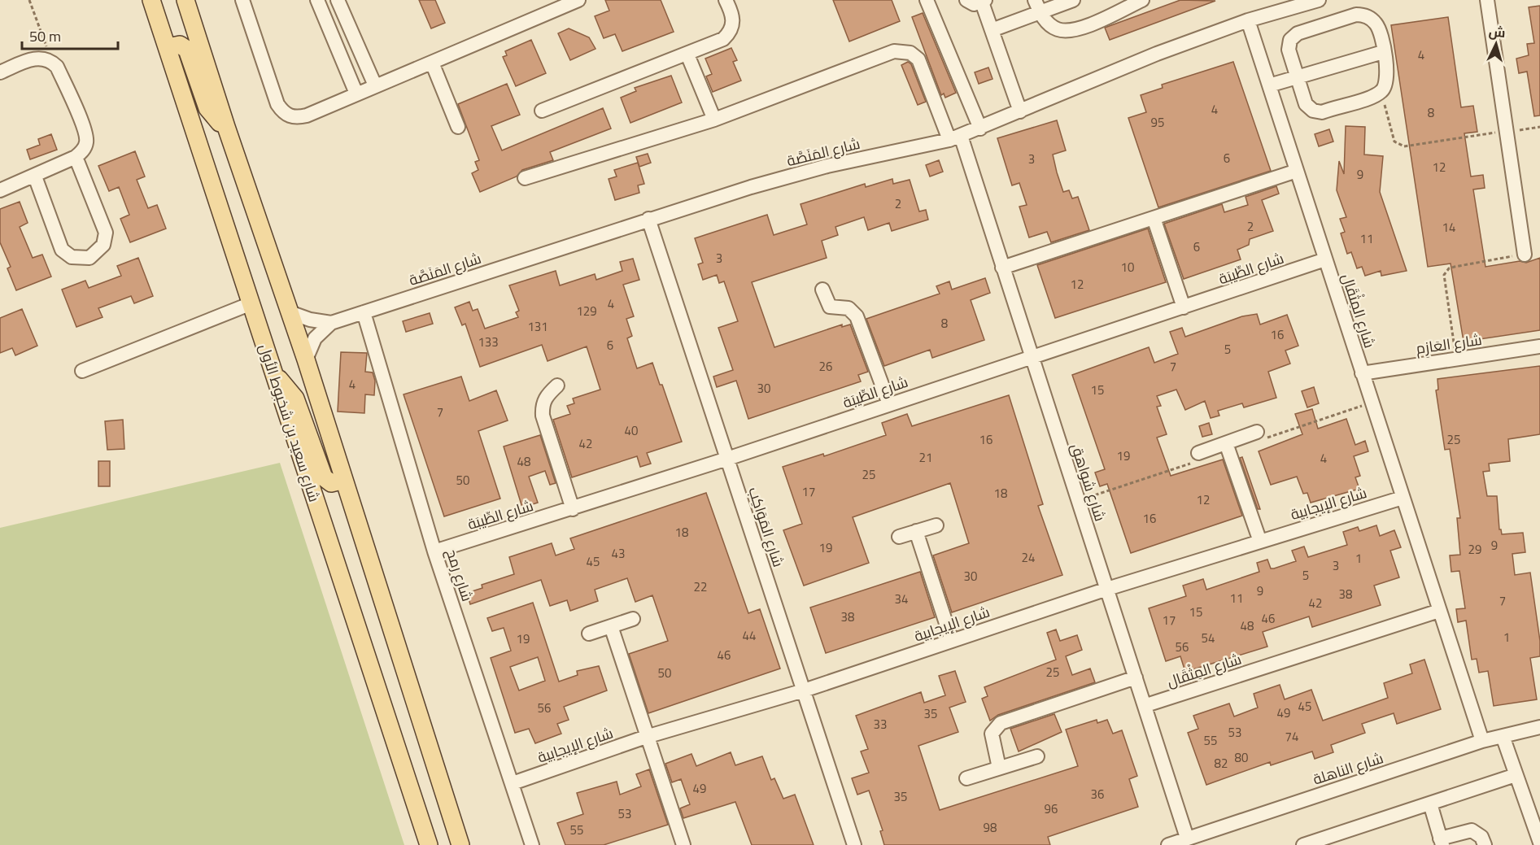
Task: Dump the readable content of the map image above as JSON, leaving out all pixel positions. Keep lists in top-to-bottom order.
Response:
{
  "streets": {
    "main road": ["شارع سعيد بن شخبوط الأول"],
    "street": [
      "شارع المَنَصَّة",
      "شارع الطِّيبَة",
      "شارع المِثْقَال",
      "شارع العَازِم",
      "شارع شواهق",
      "شارع الإيجابية",
      "شارع المَوَاكِب",
      "شارع رمح",
      "شارع الناهلة"
    ]
  },
  "crossings": [
    ["شارع المَنَصَّة", "شارع المِثْقَال"],
    ["شارع المَنَصَّة", "شارع شواهق"],
    ["شارع المَنَصَّة", "شارع المَوَاكِب"],
    ["شارع المَنَصَّة", "شارع رمح"],
    ["شارع الطِّيبَة", "شارع المِثْقَال"],
    ["شارع الطِّيبَة", "شارع شواهق"],
    ["شارع الطِّيبَة", "شارع المَوَاكِب"],
    ["شارع الطِّيبَة", "شارع رمح"],
    ["شارع المِثْقَال", "شارع العَازِم"],
    ["شارع المِثْقَال", "شارع شواهق"],
    ["شارع المِثْقَال", "شارع الإيجابية"],
    ["شارع المِثْقَال", "شارع الناهلة"],
    ["شارع شواهق", "شارع الإيجابية"],
    ["شارع شواهق", "شارع الناهلة"],
    ["شارع الإيجابية", "شارع المَوَاكِب"],
    ["شارع الإيجابية", "شارع رمح"]
  ],
  "house_numbers": [
    "4",
    "4",
    "8",
    "95",
    "6",
    "3",
    "12",
    "9",
    "2",
    "2",
    "14",
    "11",
    "6",
    "3",
    "10",
    "12",
    "4",
    "129",
    "8",
    "131",
    "16",
    "133",
    "6",
    "5",
    "26",
    "7",
    "4",
    "30",
    "15",
    "7",
    "40",
    "16",
    "25",
    "42",
    "19",
    "21",
    "4",
    "48",
    "25",
    "50",
    "17",
    "18",
    "12",
    "16",
    "18",
    "9",
    "19",
    "29",
    "43",
    "24",
    "1",
    "45",
    "3",
    "5",
    "30",
    "22",
    "9",
    "38",
    "11",
    "34",
    "7",
    "42",
    "15",
    "38",
    "46",
    "17",
    "48",
    "44",
    "1",
    "54",
    "19",
    "56",
    "46",
    "25",
    "50",
    "45",
    "56",
    "49",
    "35",
    "33",
    "53",
    "74",
    "55",
    "80",
    "82",
    "49",
    "36",
    "35",
    "96",
    "53",
    "98",
    "55"
  ],
  "scale_bar": "50 m",
  "north": "top"
}
